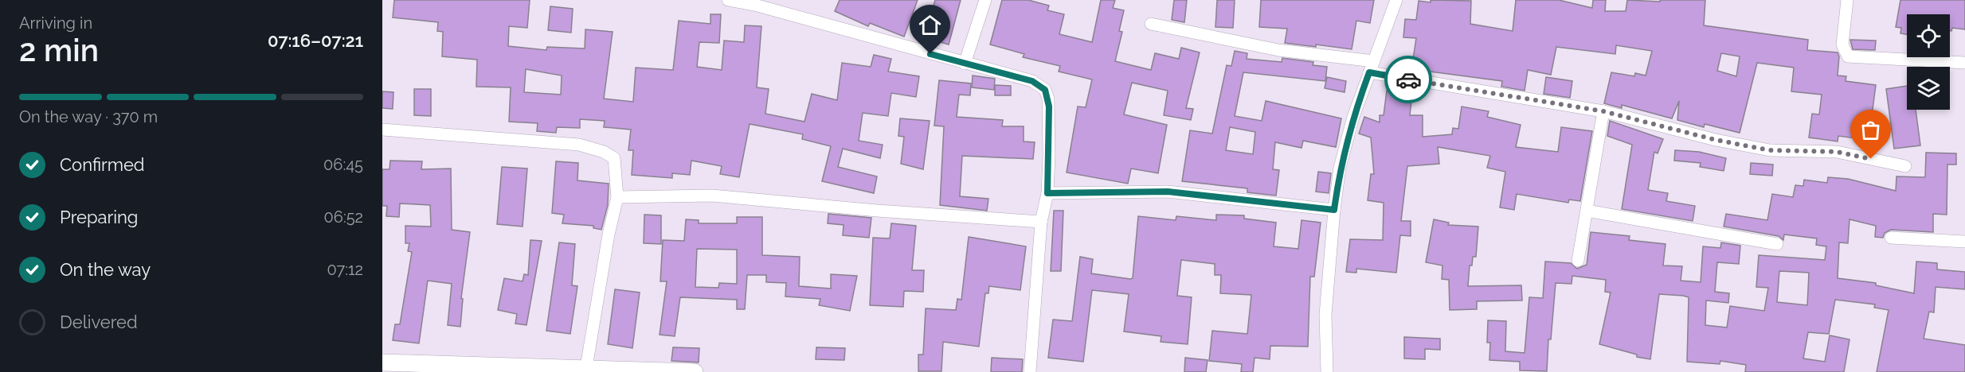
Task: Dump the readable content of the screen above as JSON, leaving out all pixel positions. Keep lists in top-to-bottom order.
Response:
{
  "page": {
    "heading": ["2 min", "Arriving in", "07:16–07:21"],
    "bar": "On the way · 370 m",
    "list": [
      ["Confirmed", "06:45"],
      ["Preparing", "06:52"],
      ["On the way", "07:12"],
      "Delivered"
    ]
  }
}
